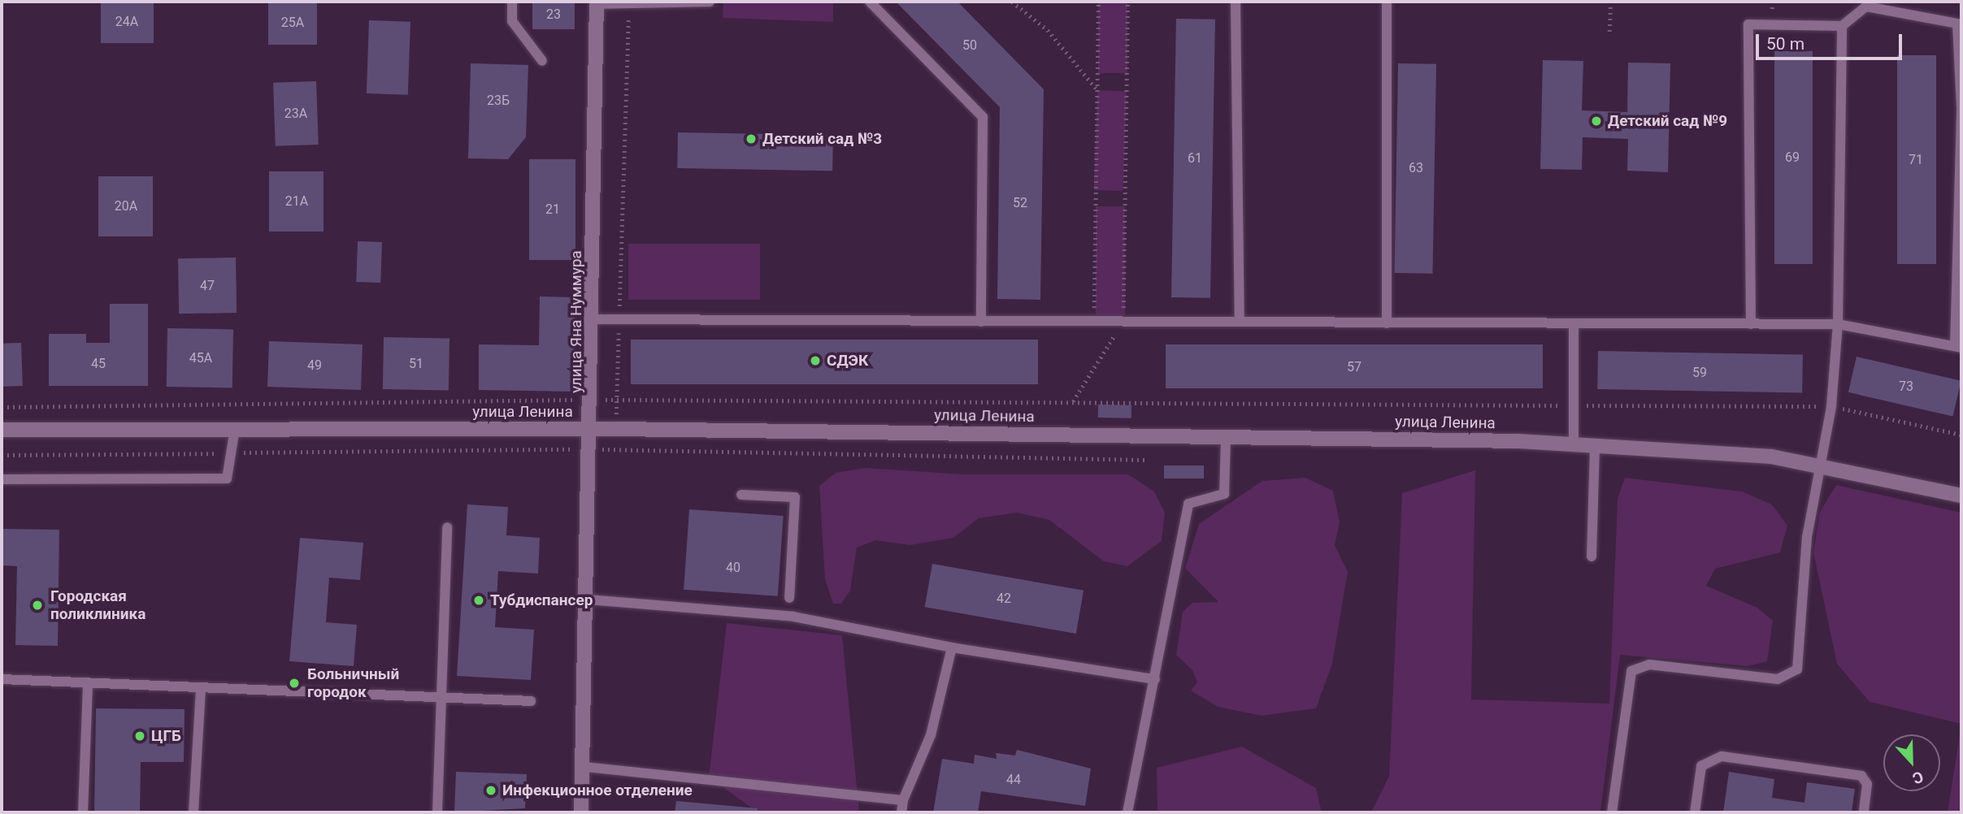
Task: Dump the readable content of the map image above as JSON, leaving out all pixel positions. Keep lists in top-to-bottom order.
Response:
{
  "streets": {
    "main road": ["улица Яна Нуммура", "улица Ленина"]
  },
  "crossings": [
    ["улица Яна Нуммура", "улица Ленина"]
  ],
  "places": [
    "Детский сад №9",
    "Детский сад №3",
    "СДЭК",
    "Тубдиспансер",
    "Городская поликлиника",
    "Больничный городок",
    "ЦГБ",
    "Инфекционное отделение"
  ],
  "house_numbers": [
    "23",
    "24А",
    "25А",
    "50",
    "23Б",
    "23А",
    "69",
    "61",
    "71",
    "63",
    "21А",
    "52",
    "20А",
    "21",
    "47",
    "45А",
    "45",
    "51",
    "49",
    "57",
    "59",
    "73",
    "40",
    "42",
    "44"
  ],
  "scale_bar": "50 m",
  "north": "bottom"
}
